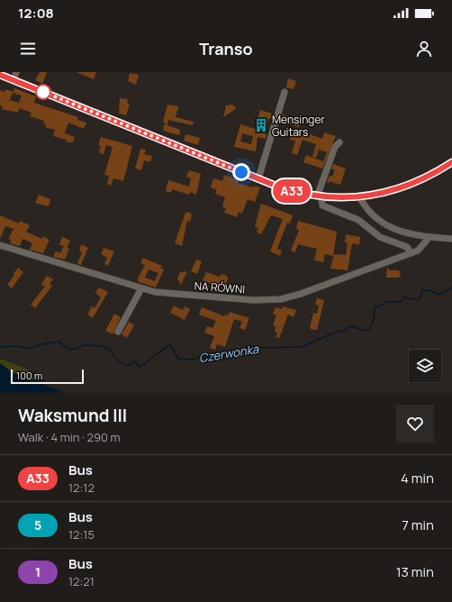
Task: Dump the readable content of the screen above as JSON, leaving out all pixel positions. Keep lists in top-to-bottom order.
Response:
{
  "streets": {
    "street": ["NA RÓWNI"]
  },
  "water": ["Czerwonka"],
  "places": {
    "building": ["Mensinger Guitars"]
  },
  "lines": ["bus line A33"],
  "scale_bar": "100 m",
  "page": {
    "status": "12:08",
    "header": "Transo",
    "on_map": "A33",
    "scale": "100 m",
    "heading": ["Waksmund III", "Walk · 4 min · 290 m"],
    "list": [
      {
        "mark": "A33",
        "name": "Bus",
        "note": "12:12",
        "value": "4 min"
      },
      {
        "mark": "5",
        "name": "Bus",
        "note": "12:15",
        "value": "7 min"
      },
      {
        "mark": "1",
        "name": "Bus",
        "note": "12:21",
        "value": "13 min"
      }
    ]
  }
}
